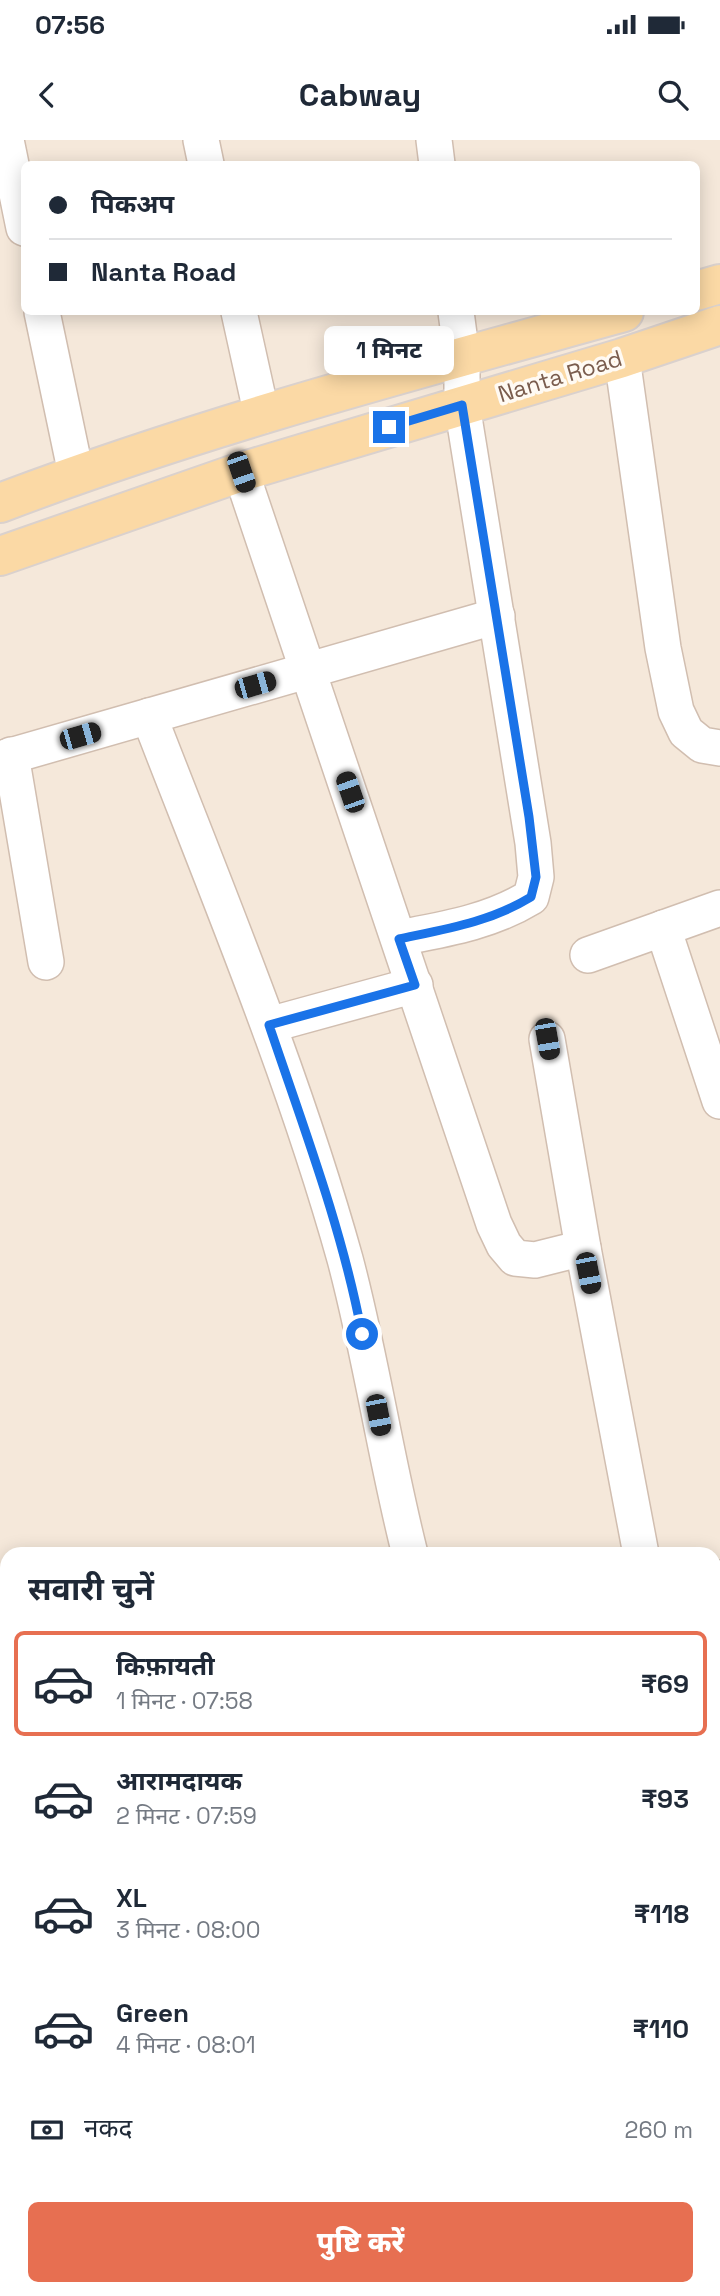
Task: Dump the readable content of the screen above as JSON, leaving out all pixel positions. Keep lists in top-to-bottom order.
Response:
{
  "streets": {
    "main road": ["Nanta Road"]
  },
  "page": {
    "status": "07:56",
    "header": "Cabway",
    "banner": ["पिकअप", "Nanta Road"],
    "bubble": "1 मिनट",
    "heading": "सवारी चुनें",
    "list": [
      {
        "name": "किफ़ायती",
        "note": "1 मिनट · 07:58",
        "value": "₹69"
      },
      {
        "name": "आरामदायक",
        "note": "2 मिनट · 07:59",
        "value": "₹93"
      },
      {
        "name": "XL",
        "note": "3 मिनट · 08:00",
        "value": "₹118"
      },
      {
        "name": "Green",
        "note": "4 मिनट · 08:01",
        "value": "₹110"
      }
    ],
    "pay": ["नकद", "260 m"],
    "buttons": "पुष्टि करें"
  }
}
